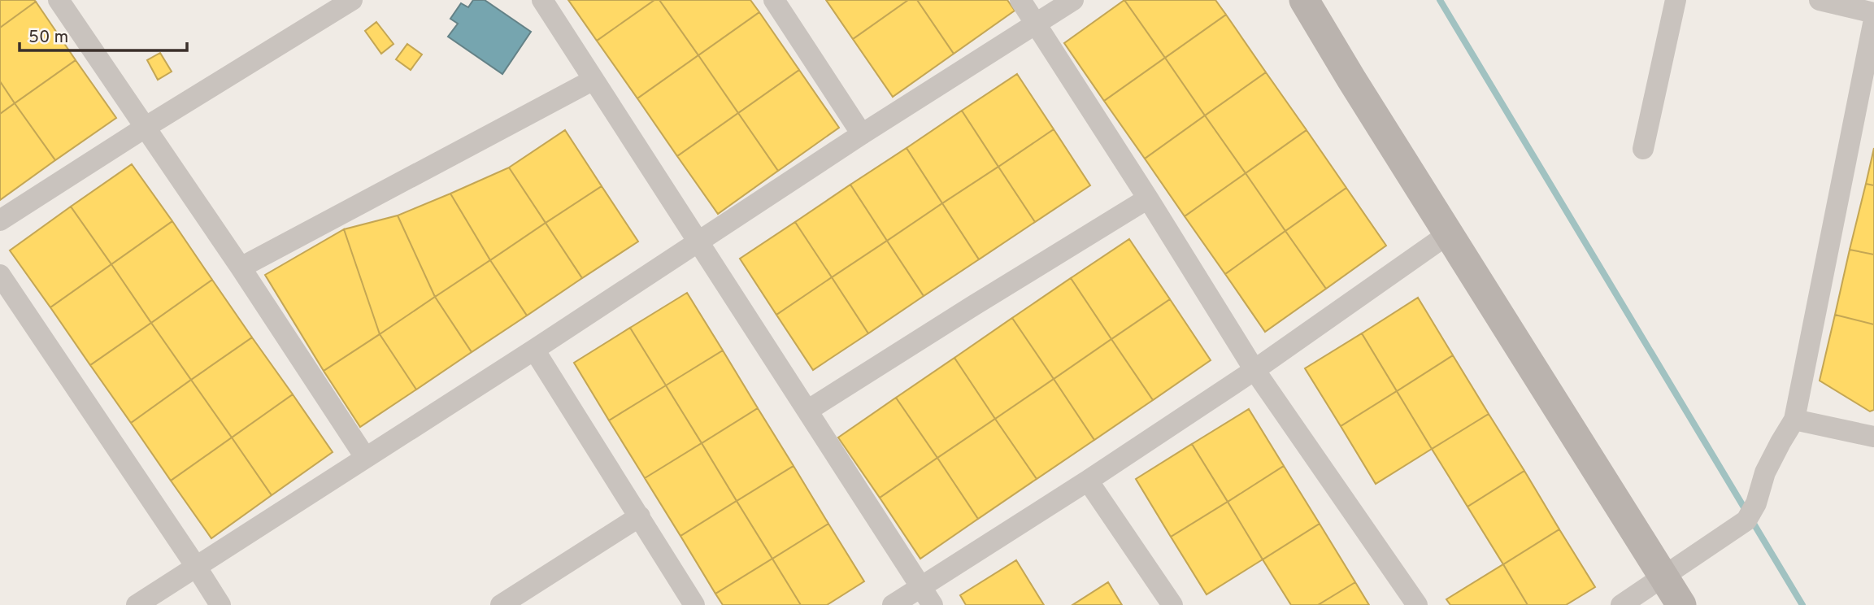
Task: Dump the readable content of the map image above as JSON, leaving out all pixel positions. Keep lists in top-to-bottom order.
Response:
{
  "scale_bar": "50 m"
}
